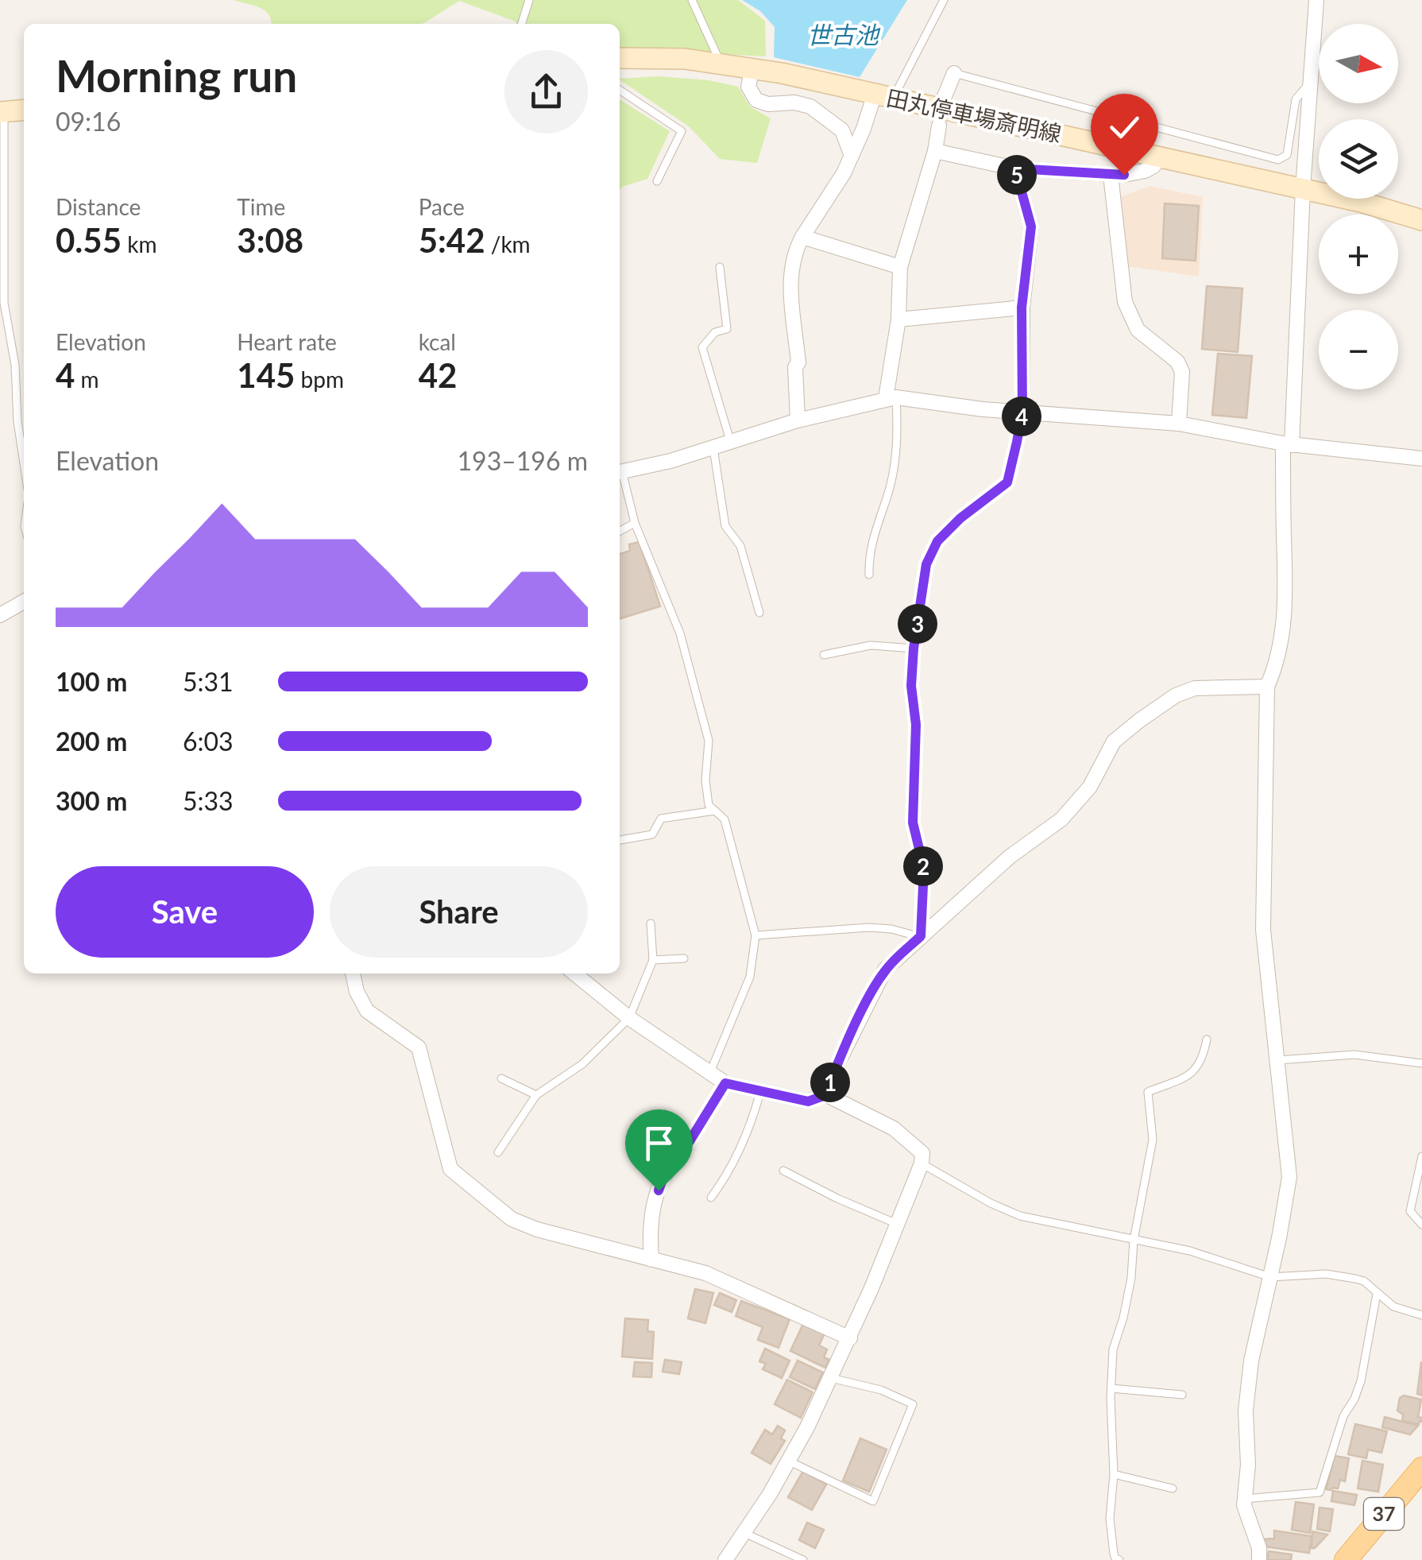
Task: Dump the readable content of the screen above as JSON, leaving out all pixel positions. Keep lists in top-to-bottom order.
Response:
{
  "streets": {
    "main road": ["田丸停車場斎明線", "37"]
  },
  "water": ["世古池"],
  "north": "right",
  "page": {
    "map_buttons": ["+", "−"],
    "heading": ["Morning run", "09:16"],
    "pins": [
      "5",
      "4",
      "3",
      "2",
      "1"
    ],
    "stats": [
      ["Distance", "0.55 km"],
      ["Time", "3:08"],
      ["Pace", "5:42 /km"],
      ["Elevation", "4 m"],
      ["Heart rate", "145 bpm"],
      ["kcal", "42"]
    ],
    "chart": ["Elevation", "193–196 m"],
    "list": [
      {
        "name": "100 m",
        "note": "5:31"
      },
      {
        "name": "200 m",
        "note": "6:03"
      },
      {
        "name": "300 m",
        "note": "5:33"
      }
    ],
    "buttons": ["Save", "Share"]
  }
}
